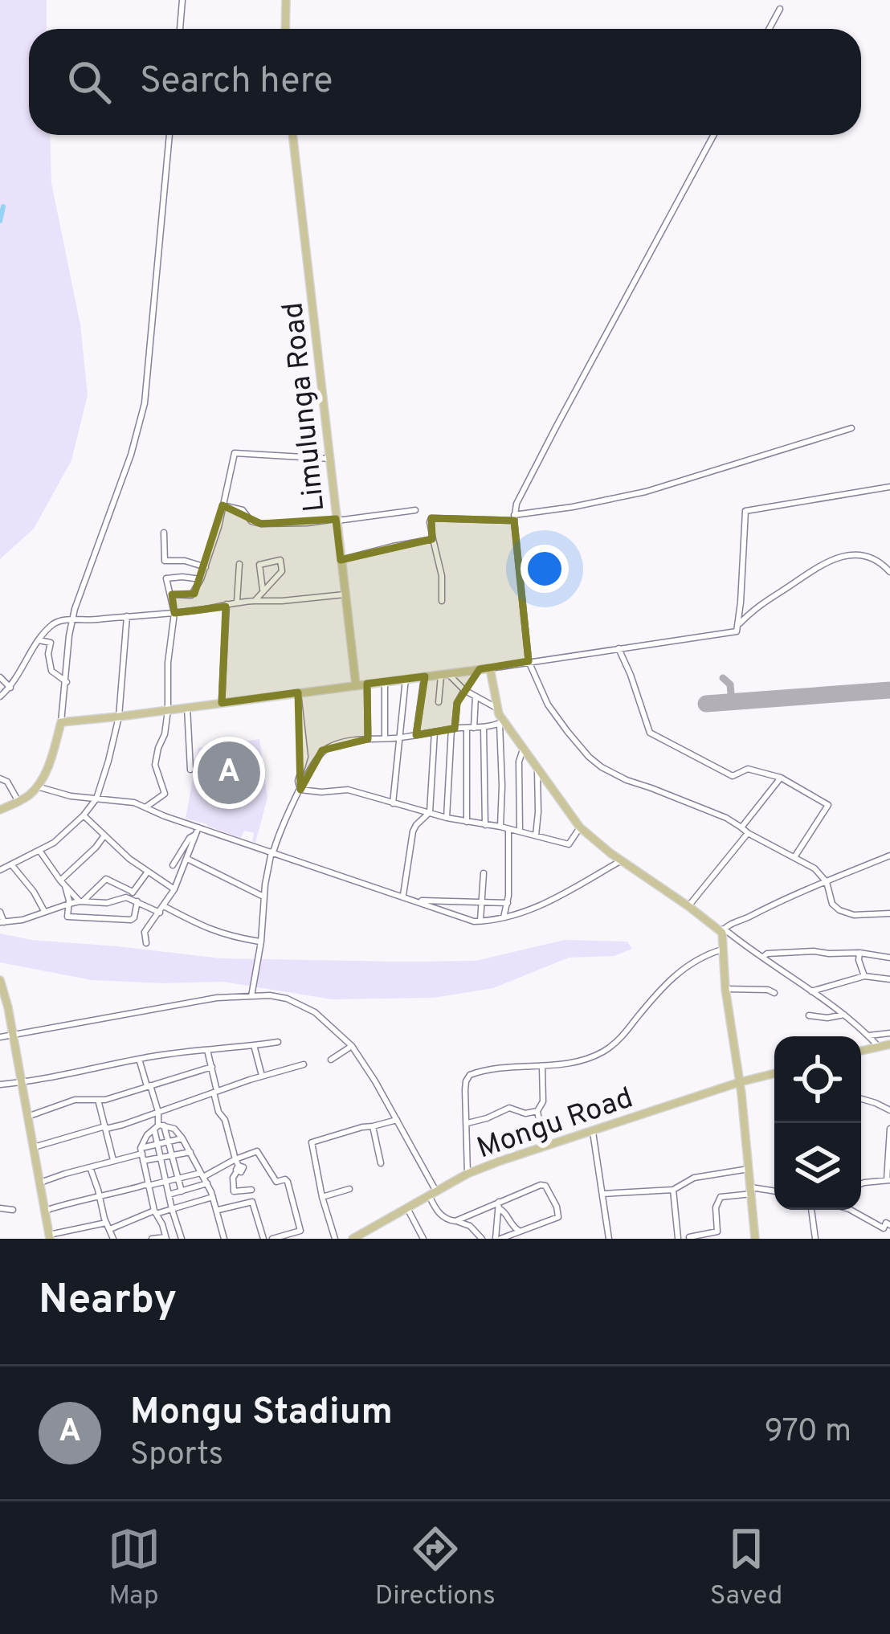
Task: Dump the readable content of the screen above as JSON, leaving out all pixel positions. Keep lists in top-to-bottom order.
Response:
{
  "streets": {
    "main road": ["Limulunga Road", "Mongu Road"]
  },
  "page": {
    "search": "Search here",
    "pins": "A",
    "heading": "Nearby",
    "list": [
      {
        "mark": "A",
        "name": "Mongu Stadium",
        "note": "Sports",
        "value": "970 m"
      }
    ],
    "nav": ["Map", "Directions", "Saved"]
  }
}
